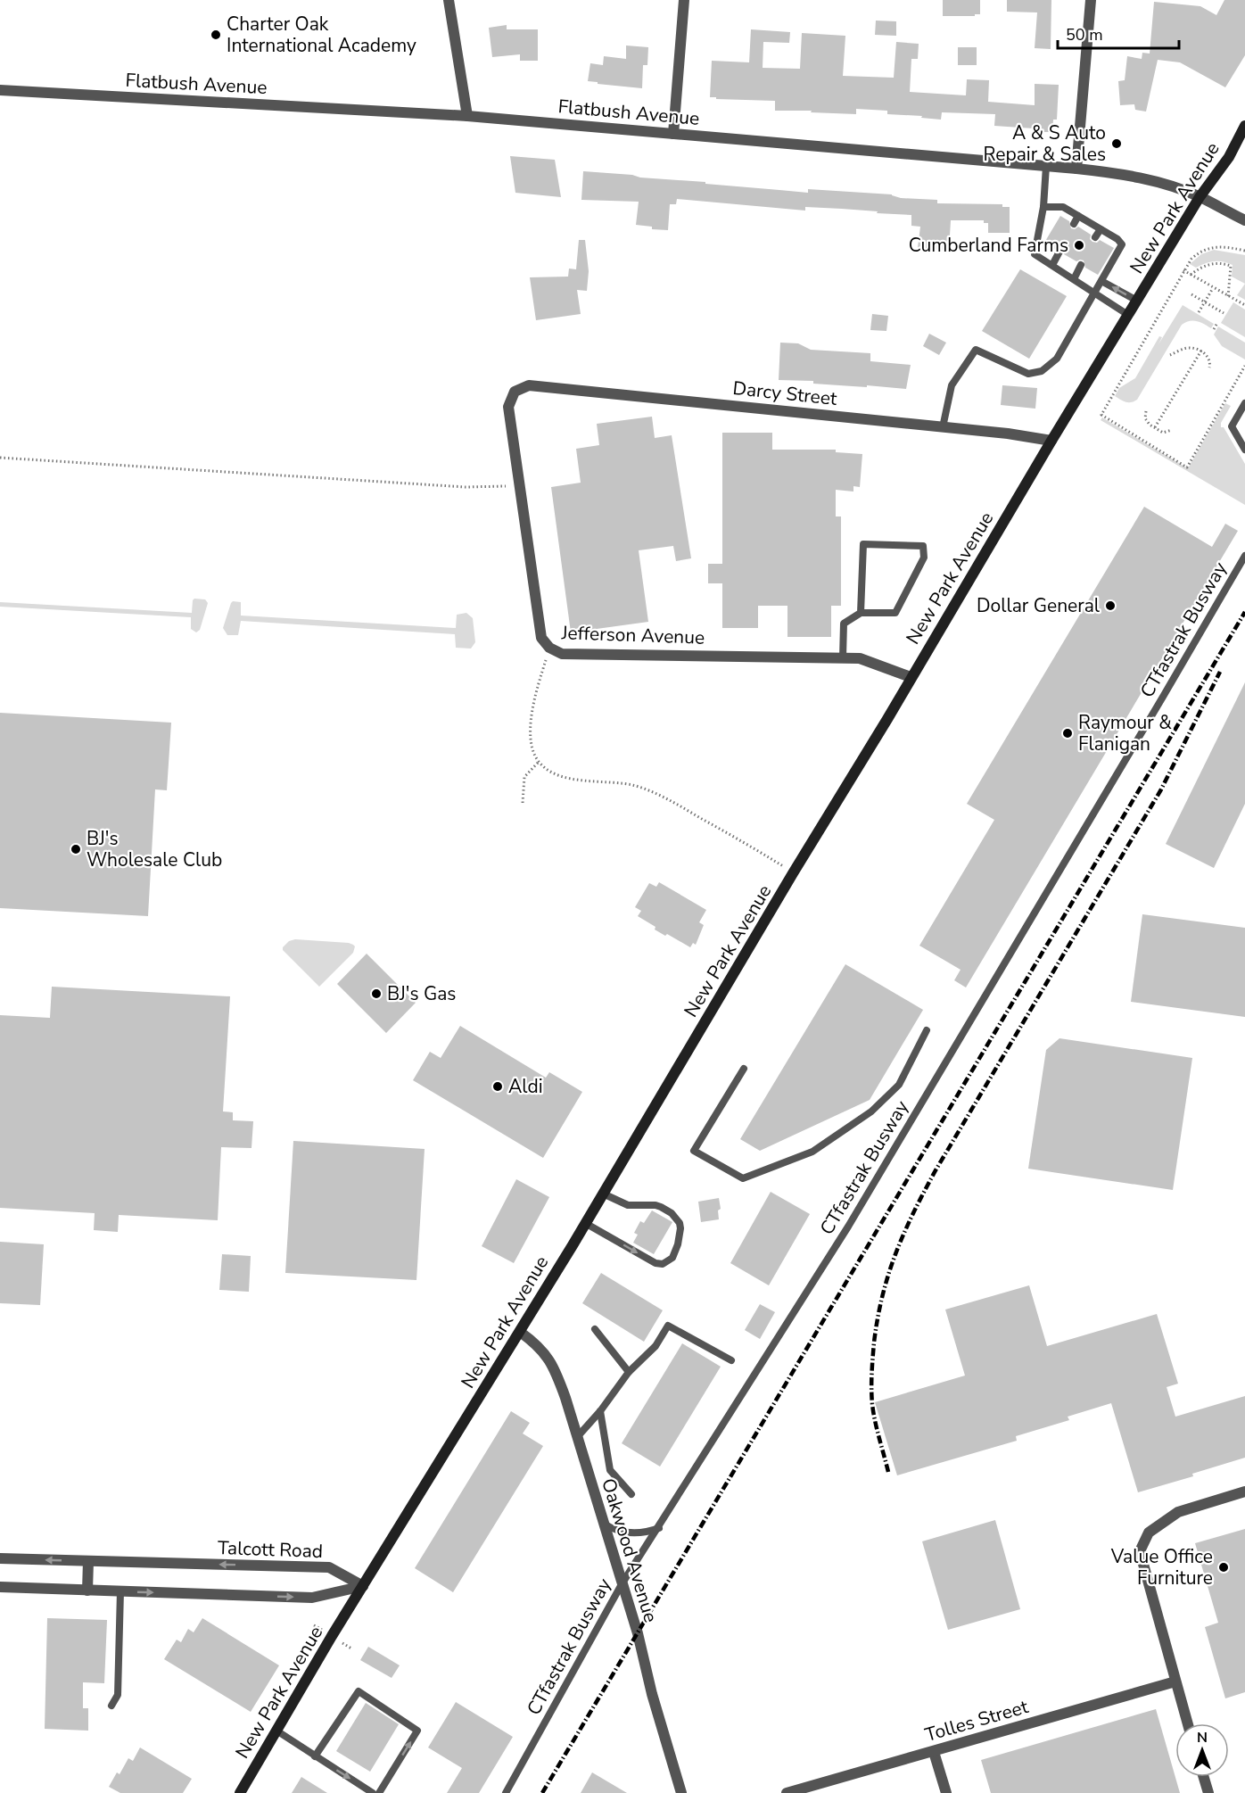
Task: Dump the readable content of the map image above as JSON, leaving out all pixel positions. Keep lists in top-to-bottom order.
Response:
{
  "streets": {
    "main road": ["New Park Avenue"],
    "street": [
      "Flatbush Avenue",
      "Darcy Street",
      "Jefferson Avenue",
      "Talcott Road",
      "Oakwood Avenue",
      "Tolles Street"
    ],
    "lane": ["CTfastrak Busway"]
  },
  "crossings": [
    ["Flatbush Avenue", "New Park Avenue"],
    ["New Park Avenue", "Darcy Street"],
    ["New Park Avenue", "Jefferson Avenue"],
    ["New Park Avenue", "Talcott Road"],
    ["New Park Avenue", "Oakwood Avenue"],
    ["Darcy Street", "Jefferson Avenue"],
    ["CTfastrak Busway", "Oakwood Avenue"]
  ],
  "places": [
    "Charter Oak International Academy",
    "A & S Auto Repair & Sales",
    "Cumberland Farms",
    "Dollar General",
    "Raymour & Flanigan",
    "BJ's Wholesale Club",
    "BJ's Gas",
    "Aldi",
    "Value Office Furniture"
  ],
  "scale_bar": "50 m",
  "north": "top"
}
